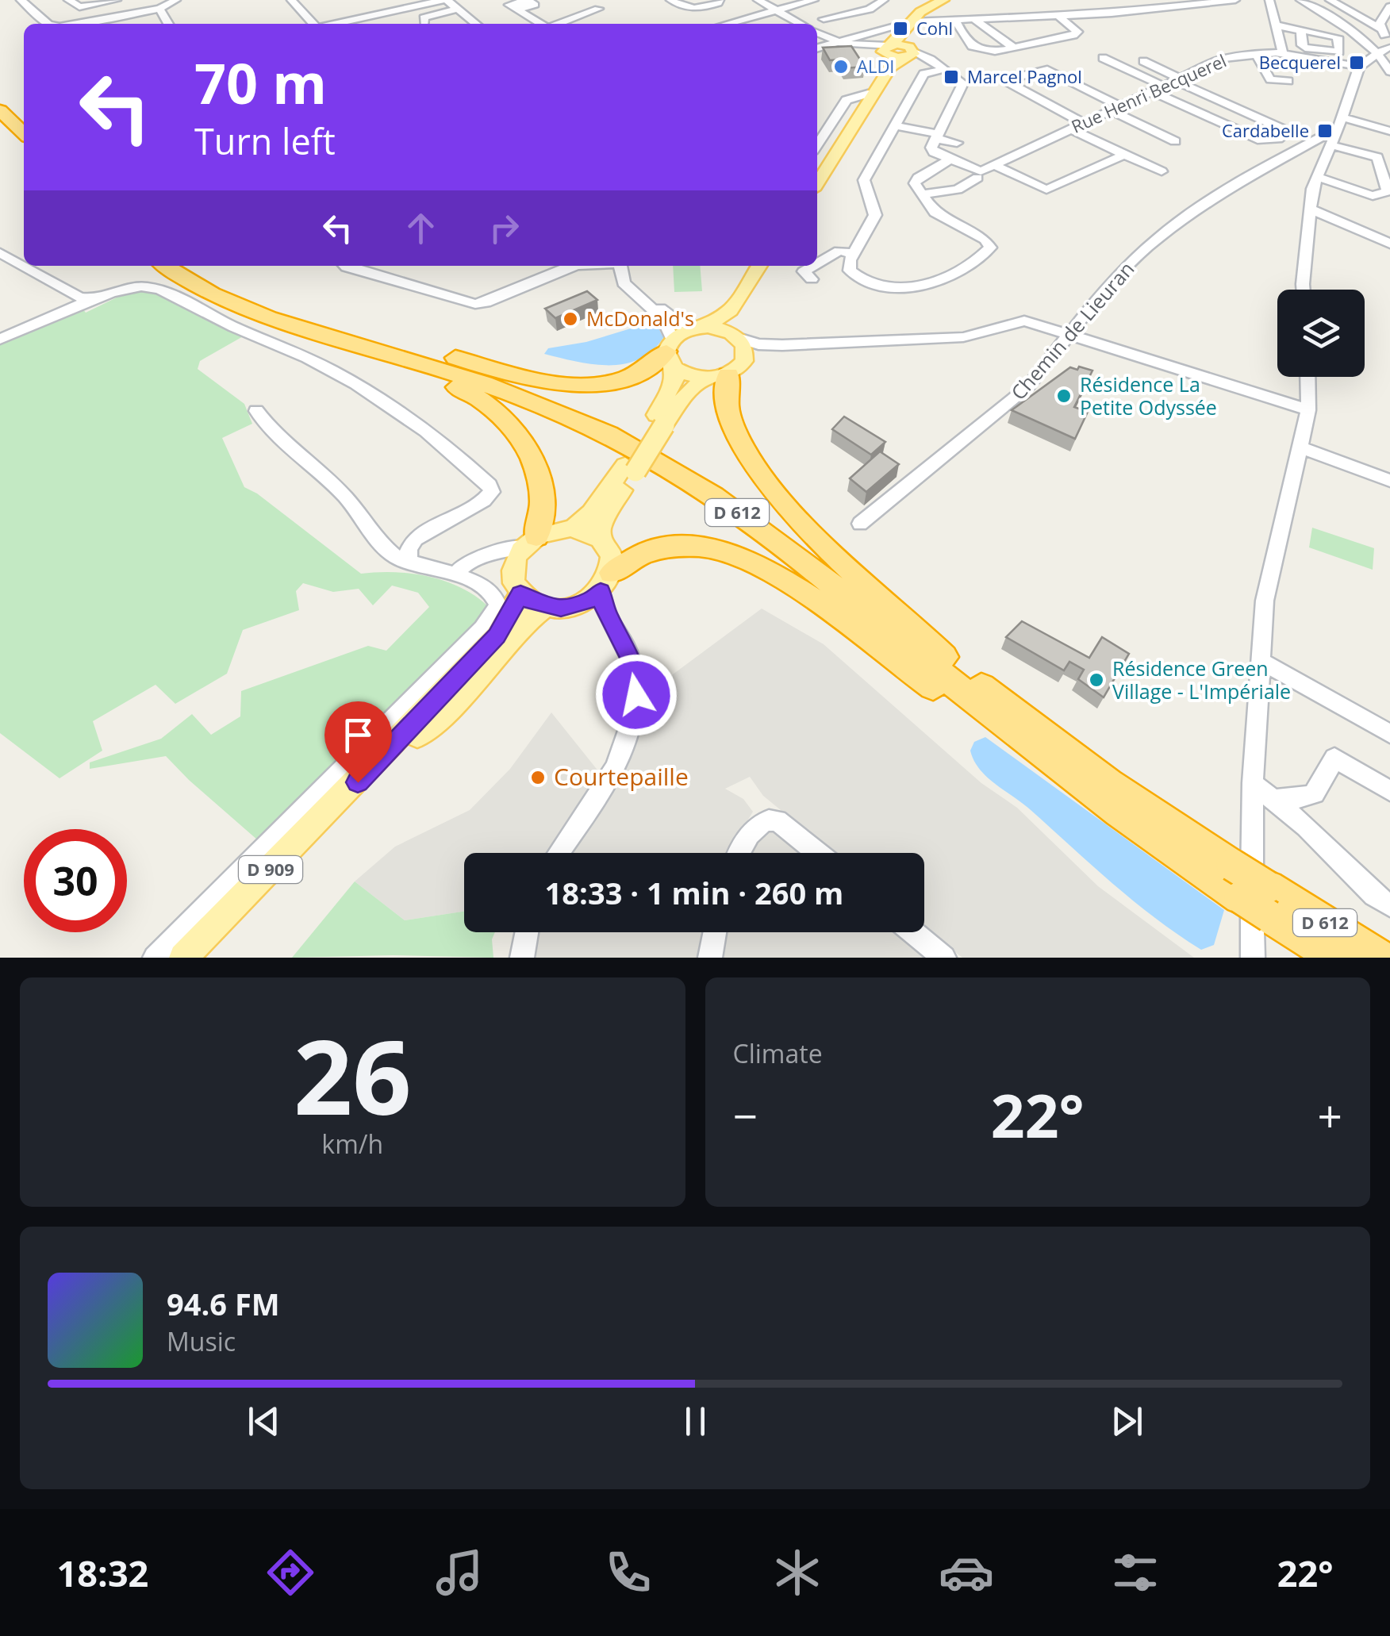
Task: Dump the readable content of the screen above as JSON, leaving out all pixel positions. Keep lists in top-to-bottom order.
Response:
{
  "streets": {
    "highway": ["D 612"],
    "main road": ["D 909"],
    "street": ["Rue Henri Becquerel", "Chemin de Lieuran"]
  },
  "places": {
    "transit": [
      "Cohl",
      "Becquerel",
      "Marcel Pagnol",
      "Cardabelle"
    ],
    "other": [
      "ALDI",
      "McDonald's",
      "Résidence La Petite Odyssée",
      "Résidence Green Village - L'Impériale",
      "Courtepaille"
    ]
  },
  "page": {
    "turn": ["70 m", "Turn left"],
    "limit": "30",
    "trip": "18:33 · 1 min · 260 m",
    "tile": [
      ["26", "km/h"],
      "Climate"
    ],
    "heat": ["−", "22°", "+"],
    "song": ["94.6 FM", "Music"],
    "tabs": ["18:32", "22°"]
  }
}
